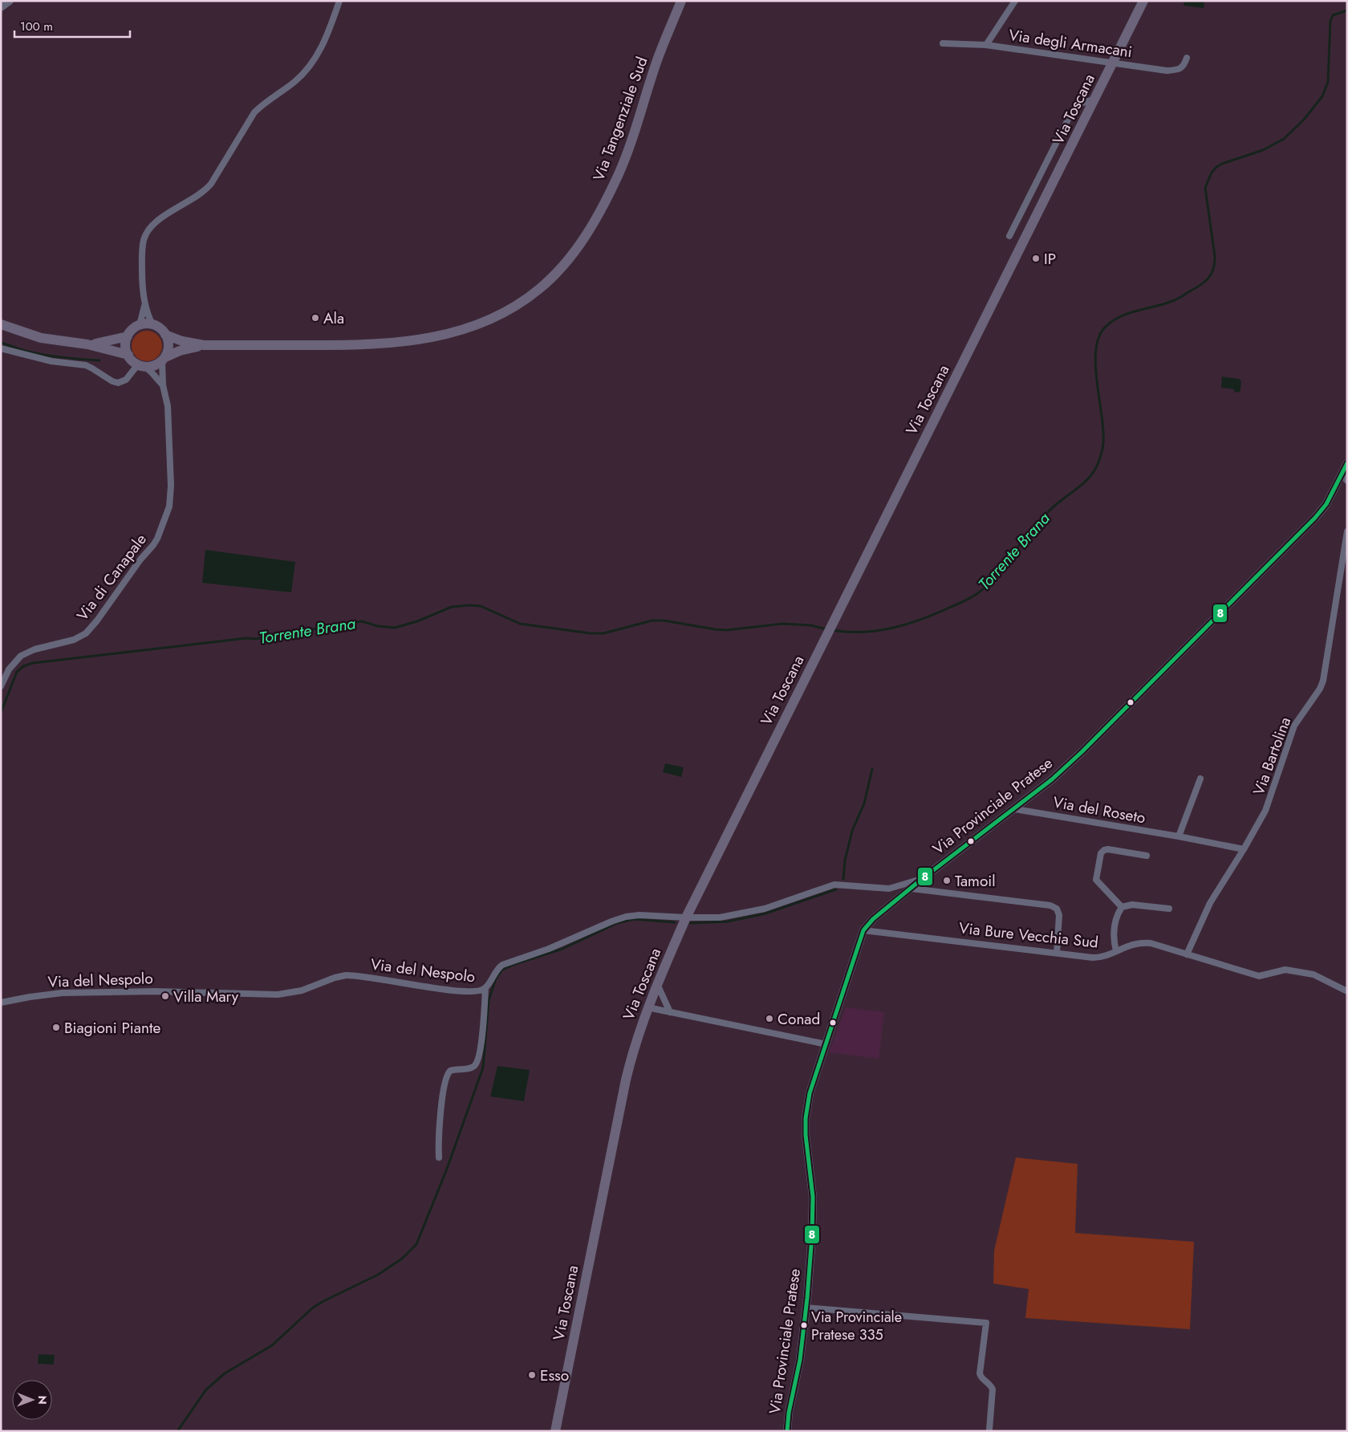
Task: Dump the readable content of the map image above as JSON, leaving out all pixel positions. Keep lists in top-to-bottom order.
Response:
{
  "streets": {
    "main road": ["Via Toscana", "Via Tangenziale Sud"],
    "street": [
      "Via degli Armacani",
      "Via di Canapale",
      "Via Bartolina",
      "Via Provinciale Pratese",
      "Via del Roseto",
      "Via Bure Vecchia Sud",
      "Via del Nespolo"
    ]
  },
  "crossings": [
    ["Via degli Armacani", "Via Toscana"],
    ["Via Toscana", "Via del Nespolo"],
    ["Via Tangenziale Sud", "Via di Canapale"],
    ["Via Bartolina", "Via del Roseto"],
    ["Via Bartolina", "Via Bure Vecchia Sud"],
    ["Via Provinciale Pratese", "Via del Roseto"],
    ["Via Provinciale Pratese", "Via Bure Vecchia Sud"],
    ["Via Provinciale Pratese", "Via del Nespolo"]
  ],
  "water": ["Torrente Brana"],
  "places": [
    "IP",
    "Ala",
    "Tamoil",
    "Villa Mary",
    "Conad",
    "Biagioni Piante",
    "Via Provinciale Pratese 335",
    "Esso"
  ],
  "lines": ["transit line 8"],
  "scale_bar": "100 m",
  "north": "right"
}
